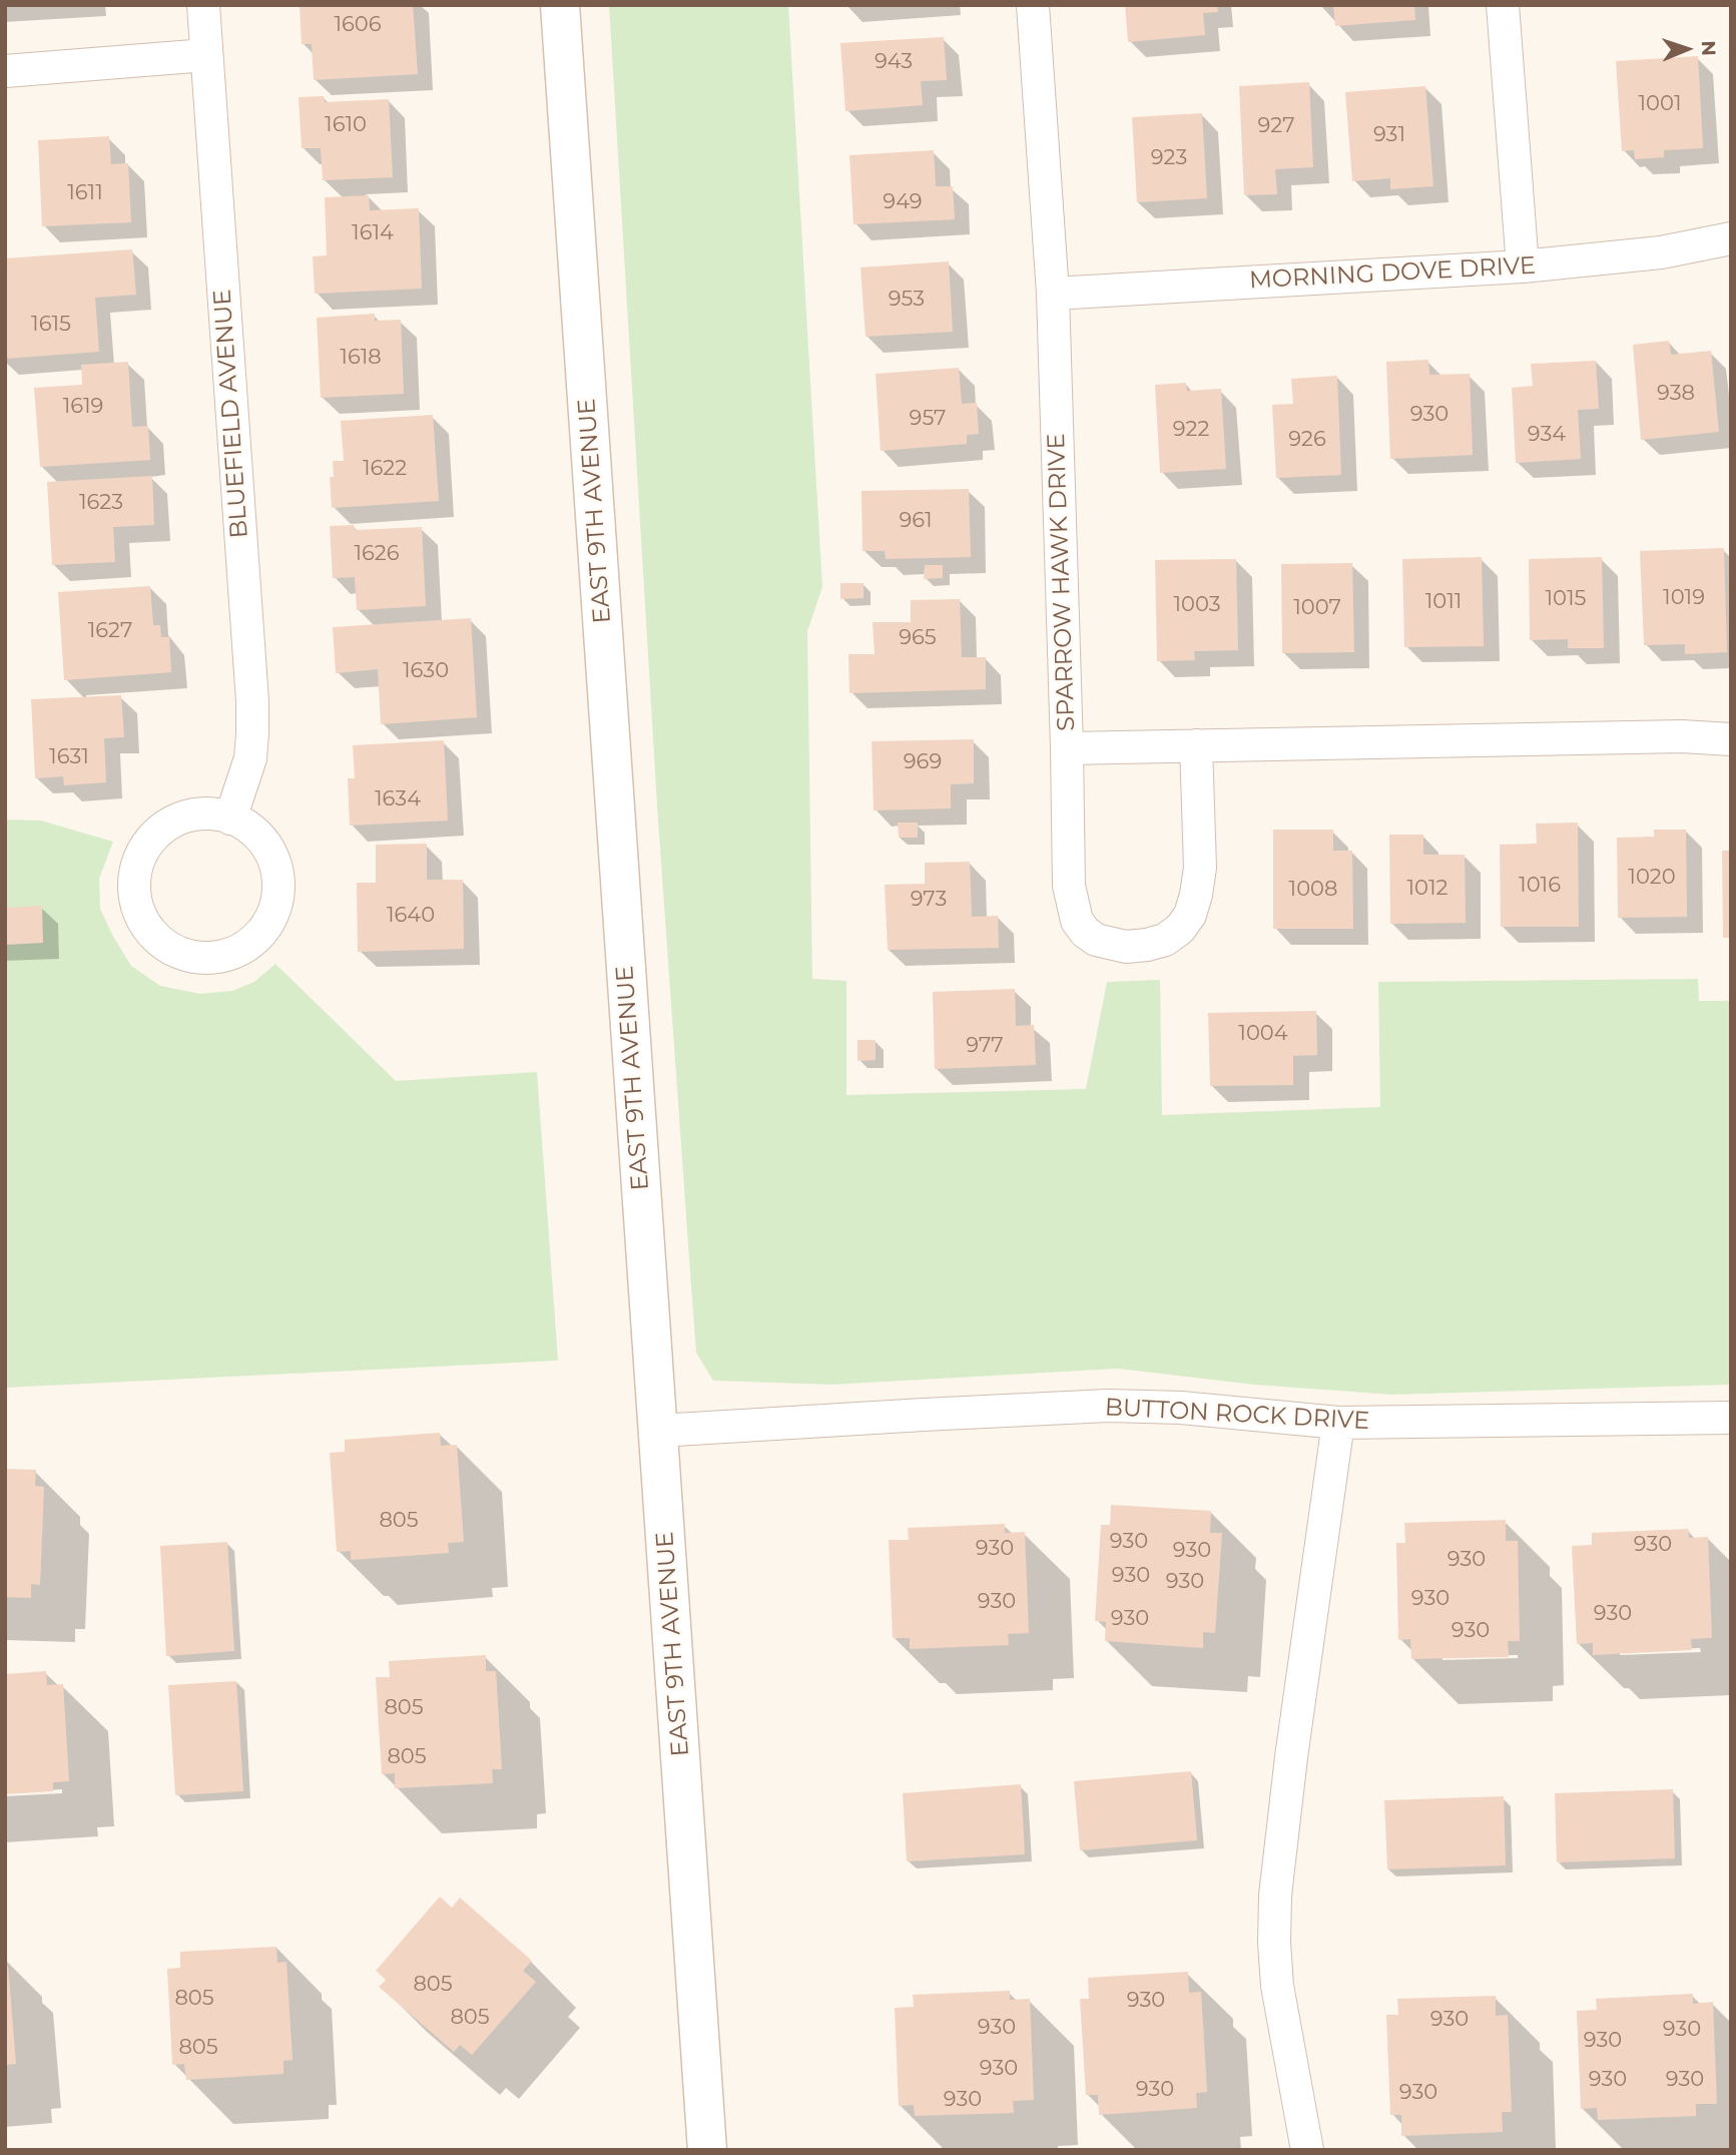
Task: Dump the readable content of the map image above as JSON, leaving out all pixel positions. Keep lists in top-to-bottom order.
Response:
{
  "streets": {
    "main road": ["EAST 9TH AVENUE"],
    "street": [
      "MORNING DOVE DRIVE",
      "BLUEFIELD AVENUE",
      "SPARROW HAWK DRIVE",
      "BUTTON ROCK DRIVE"
    ]
  },
  "crossings": [
    ["MORNING DOVE DRIVE", "SPARROW HAWK DRIVE"],
    ["EAST 9TH AVENUE", "BUTTON ROCK DRIVE"]
  ],
  "house_numbers": [
    "1606",
    "943",
    "1001",
    "1610",
    "927",
    "931",
    "923",
    "1611",
    "949",
    "1614",
    "953",
    "1615",
    "1618",
    "938",
    "1619",
    "930",
    "957",
    "922",
    "934",
    "926",
    "1622",
    "1623",
    "961",
    "1626",
    "1019",
    "1015",
    "1011",
    "1003",
    "1007",
    "1627",
    "965",
    "1630",
    "1631",
    "969",
    "1634",
    "1020",
    "1016",
    "1012",
    "1008",
    "973",
    "1640",
    "1004",
    "977",
    "805",
    "930",
    "930",
    "930",
    "930",
    "930",
    "930",
    "930",
    "930",
    "930",
    "930",
    "930",
    "930",
    "805",
    "805",
    "805",
    "805",
    "930",
    "805",
    "930",
    "930",
    "930",
    "930",
    "805",
    "930",
    "930",
    "930",
    "930",
    "930",
    "930"
  ],
  "north": "right"
}
